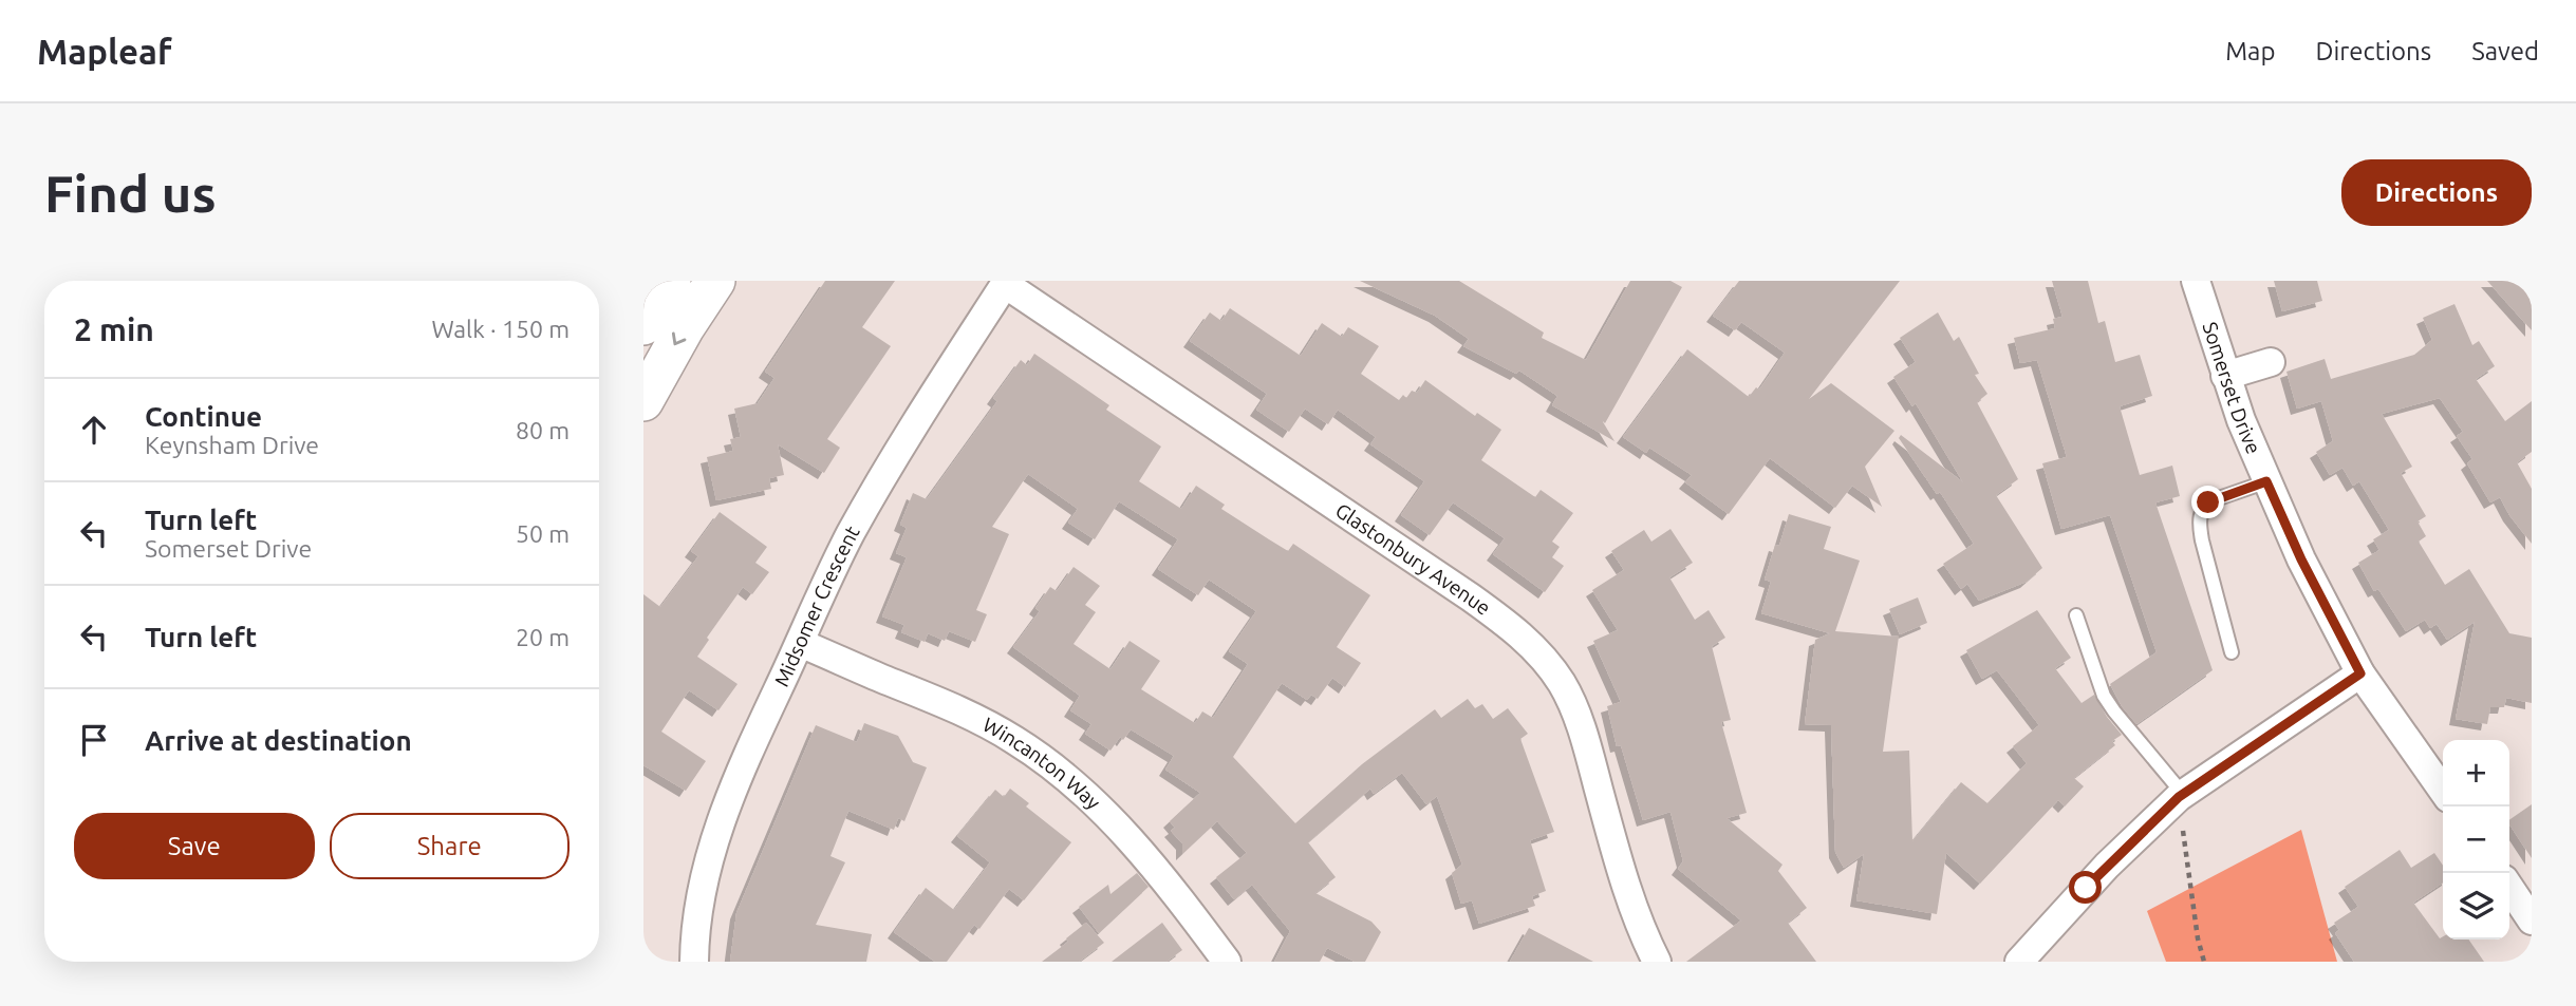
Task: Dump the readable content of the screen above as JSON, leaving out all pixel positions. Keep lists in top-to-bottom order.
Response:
{
  "streets": {
    "street": [
      "Somerset Drive",
      "Glastonbury Avenue",
      "Midsomer Crescent",
      "Wincanton Way"
    ]
  },
  "crossings": [
    ["Glastonbury Avenue", "Midsomer Crescent"],
    ["Midsomer Crescent", "Wincanton Way"]
  ],
  "page": {
    "header": "Mapleaf",
    "nav": ["Map", "Directions", "Saved"],
    "buttons": [
      "Directions",
      ["Save", "Share"]
    ],
    "title": "Find us",
    "heading": ["2 min", "Walk · 150 m"],
    "list": [
      ["Continue", "Keynsham Drive", "80 m"],
      ["Turn left", "Somerset Drive", "50 m"],
      ["Turn left", "20 m"],
      "Arrive at destination"
    ],
    "map_buttons": ["+", "−"]
  }
}
